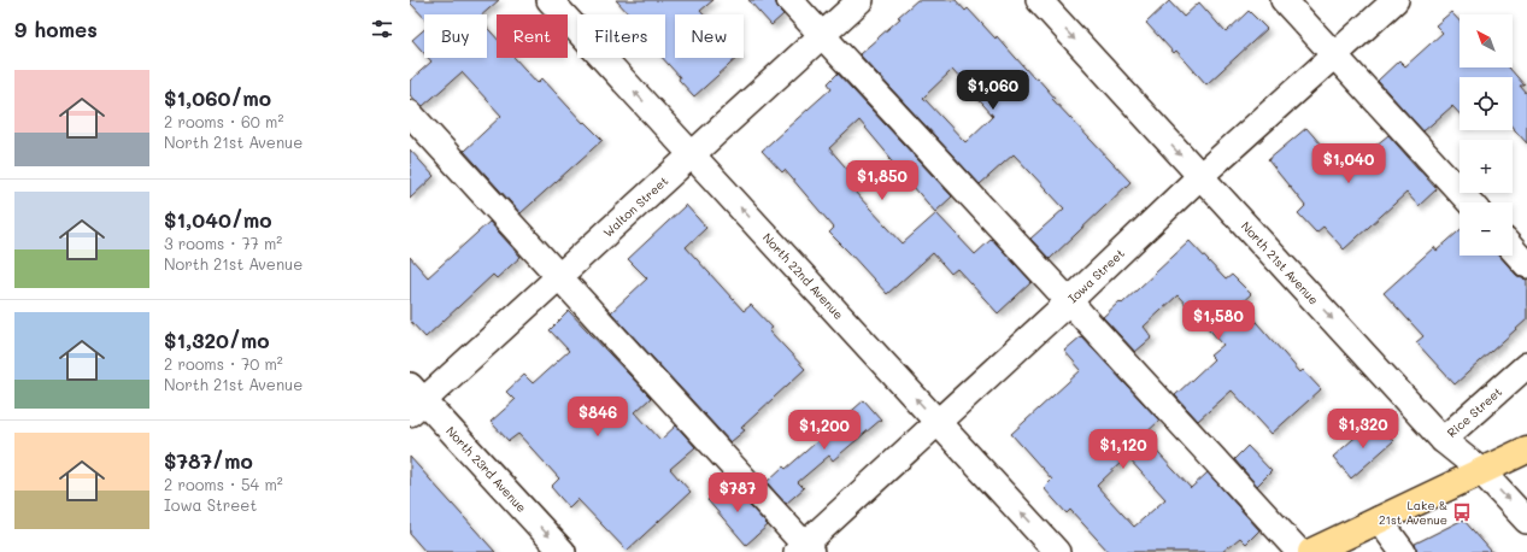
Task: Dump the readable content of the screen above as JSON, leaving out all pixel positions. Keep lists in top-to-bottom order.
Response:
{
  "streets": {
    "street": [
      "Walton Street",
      "North 21st Avenue",
      "North 22nd Avenue",
      "Iowa Street",
      "Rice Street",
      "North 23rd Avenue"
    ]
  },
  "crossings": [
    ["Walton Street", "North 22nd Avenue"],
    ["Walton Street", "North 23rd Avenue"],
    ["North 21st Avenue", "Iowa Street"],
    ["North 21st Avenue", "Rice Street"],
    ["North 22nd Avenue", "Iowa Street"]
  ],
  "places": {
    "bus stop": ["Lake & 21st Avenue"]
  },
  "north": "top left",
  "page": {
    "heading": "9 homes",
    "map_buttons": ["+", "−"],
    "chip": [
      "Buy",
      "Rent",
      "Filters",
      "New"
    ],
    "list": [
      {
        "name": "$1,060/mo",
        "note": "2 rooms · 60 m² · North 21st Avenue"
      },
      {
        "name": "$1,040/mo",
        "note": "3 rooms · 77 m² · North 21st Avenue"
      },
      {
        "name": "$1,320/mo",
        "note": "2 rooms · 70 m² · North 21st Avenue"
      },
      {
        "name": "$787/mo",
        "note": "2 rooms · 54 m² · Iowa Street"
      }
    ],
    "price": [
      "$1,060",
      "$1,040",
      "$1,850",
      "$1,580",
      "$846",
      "$1,320",
      "$1,200",
      "$1,120",
      "$787"
    ]
  }
}
